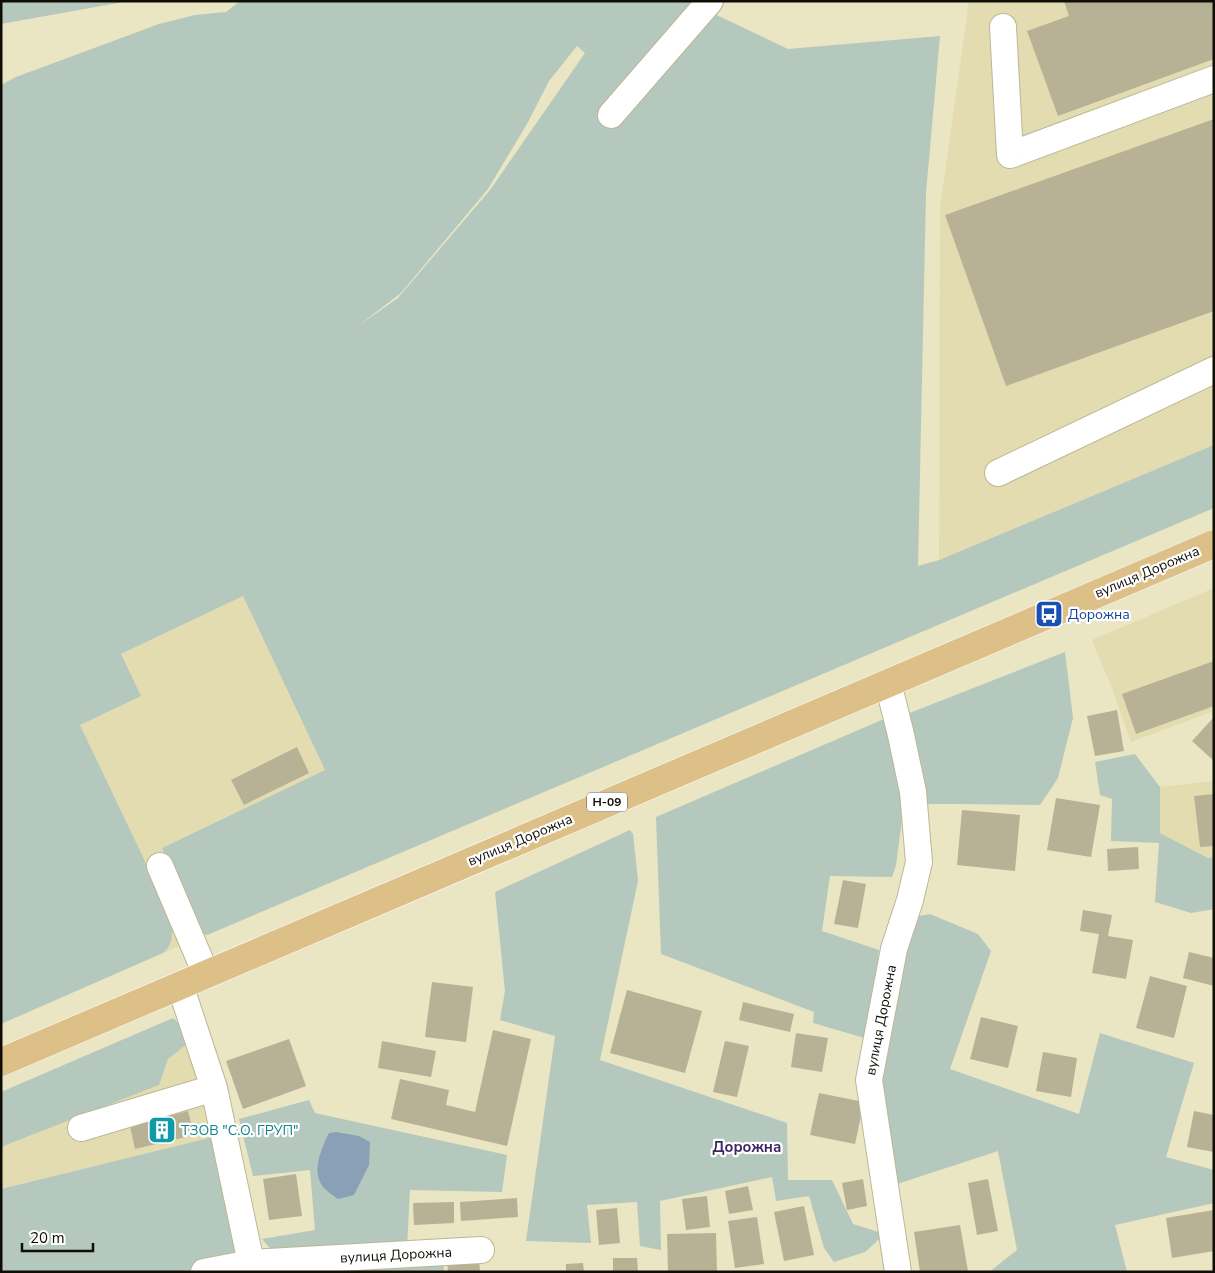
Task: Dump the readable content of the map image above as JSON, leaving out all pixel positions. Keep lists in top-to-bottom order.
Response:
{
  "streets": {
    "main road": ["вулиця Дорожна", "Н-09"]
  },
  "districts": ["Дорожна"],
  "places": {
    "bus stop": ["Дорожна"],
    "building": ["ТЗОВ \"С.О. ГРУП\""]
  },
  "scale_bar": "20 m"
}
